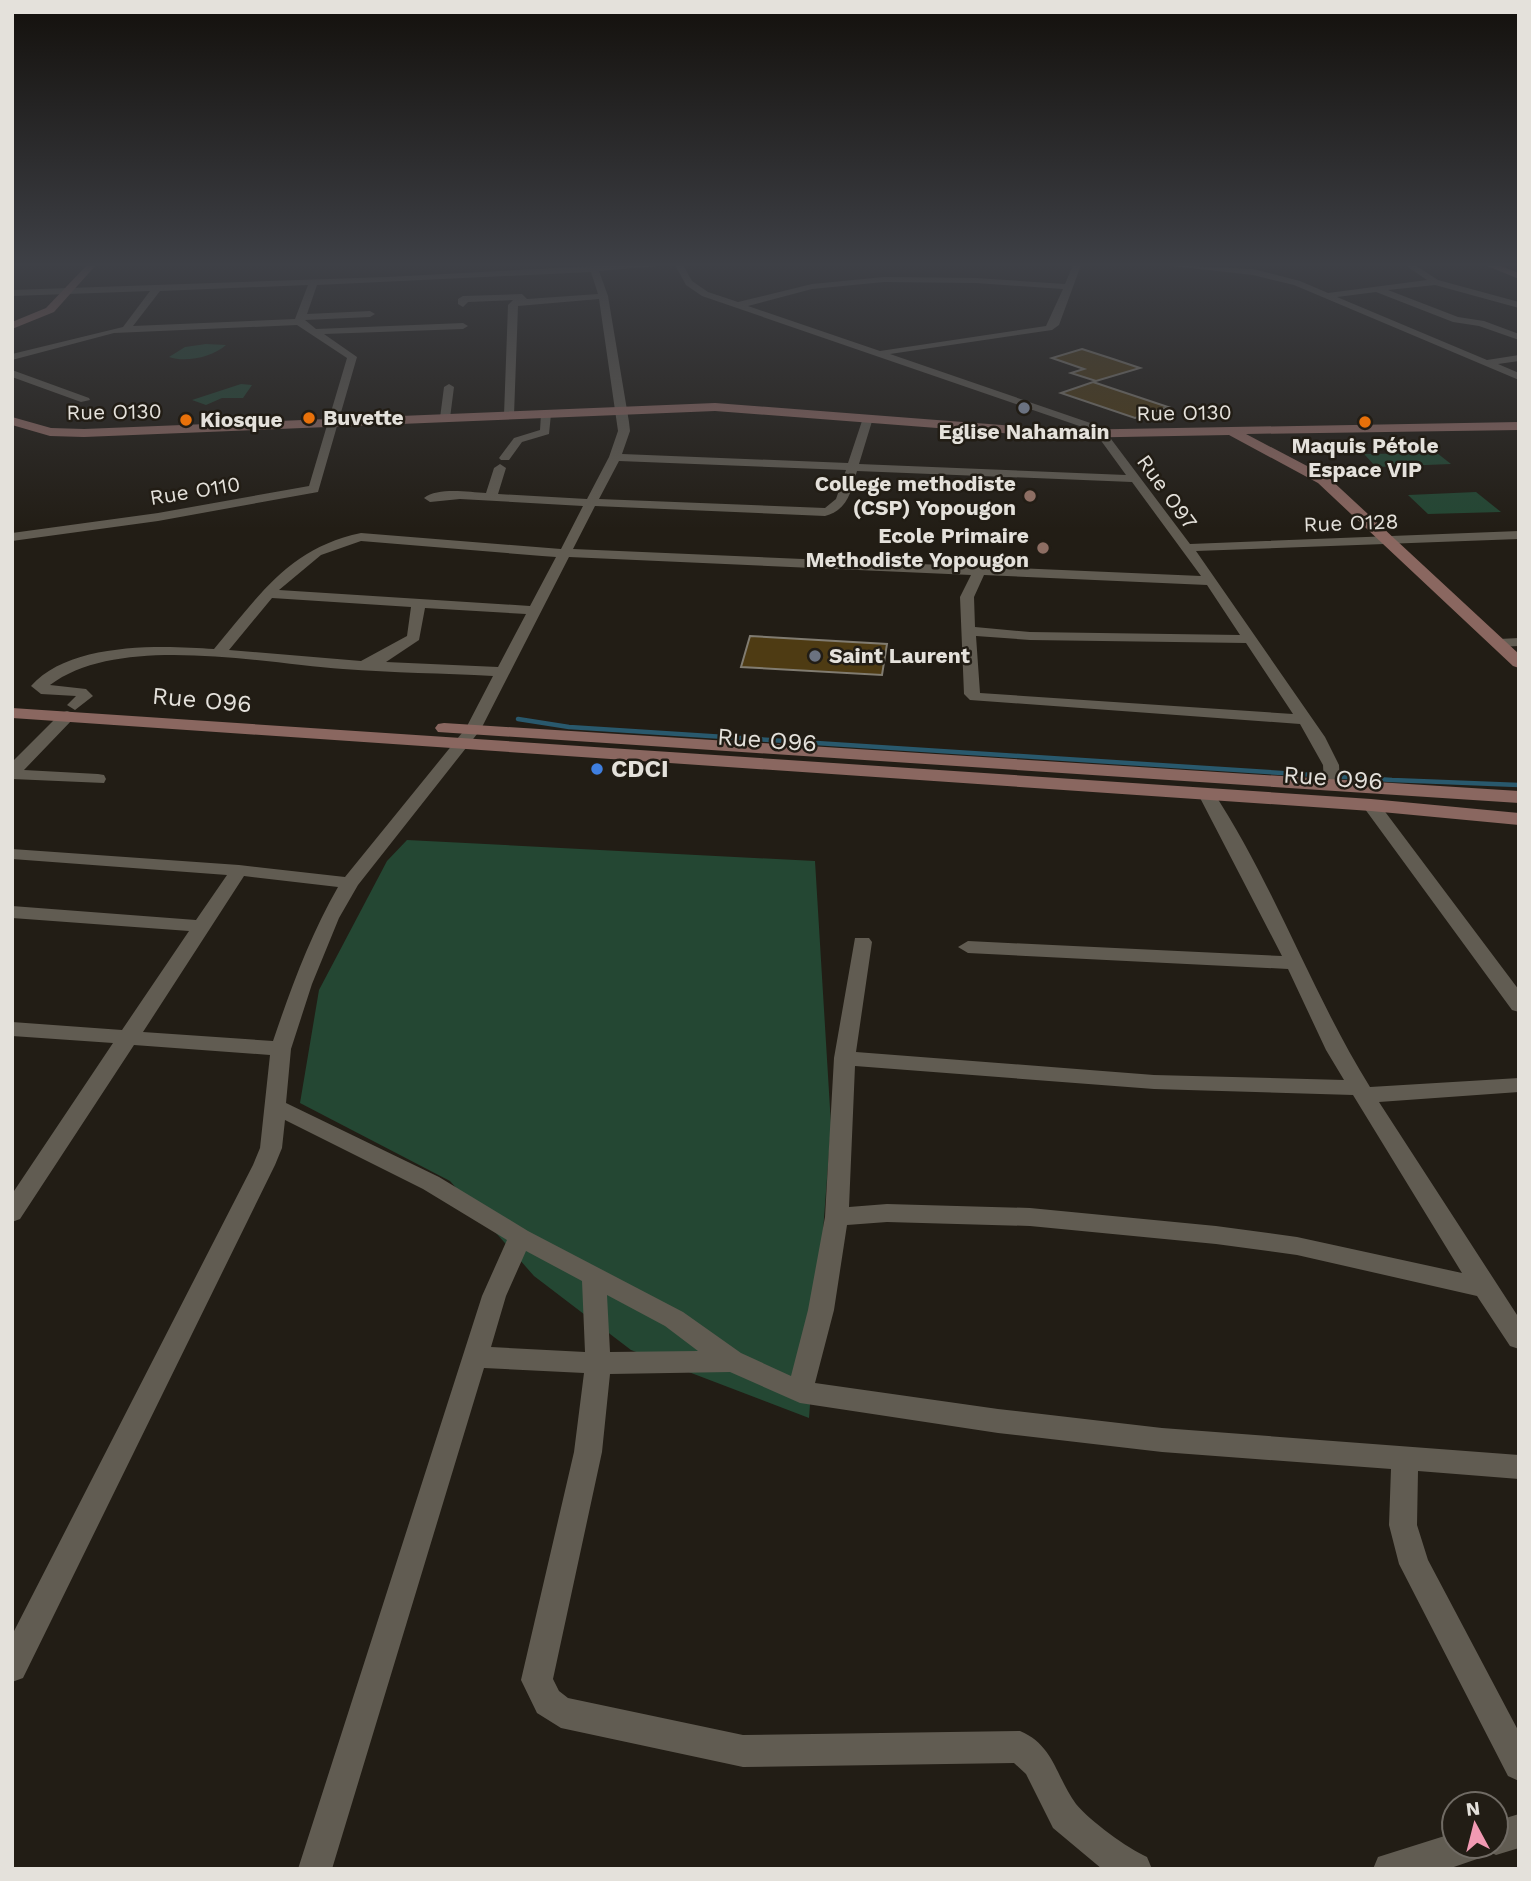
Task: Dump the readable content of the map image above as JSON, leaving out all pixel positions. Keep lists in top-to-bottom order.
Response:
{
  "streets": {
    "main road": ["Rue O130", "Rue O96"],
    "street": ["Rue O110", "Rue O97", "Rue O128"]
  },
  "crossings": [
    ["Rue O130", "Rue O110"],
    ["Rue O130", "Rue O97"],
    ["Rue O97", "Rue O128"],
    ["Rue O97", "Rue O96"]
  ],
  "places": [
    "Eglise Nahamain",
    "Buvette",
    "Kiosque",
    "Maquis Pétole Espace VIP",
    "College methodiste (CSP) Yopougon",
    "Ecole Primaire Methodiste Yopougon",
    "Saint Laurent",
    "CDCI"
  ],
  "north": "top"
}
